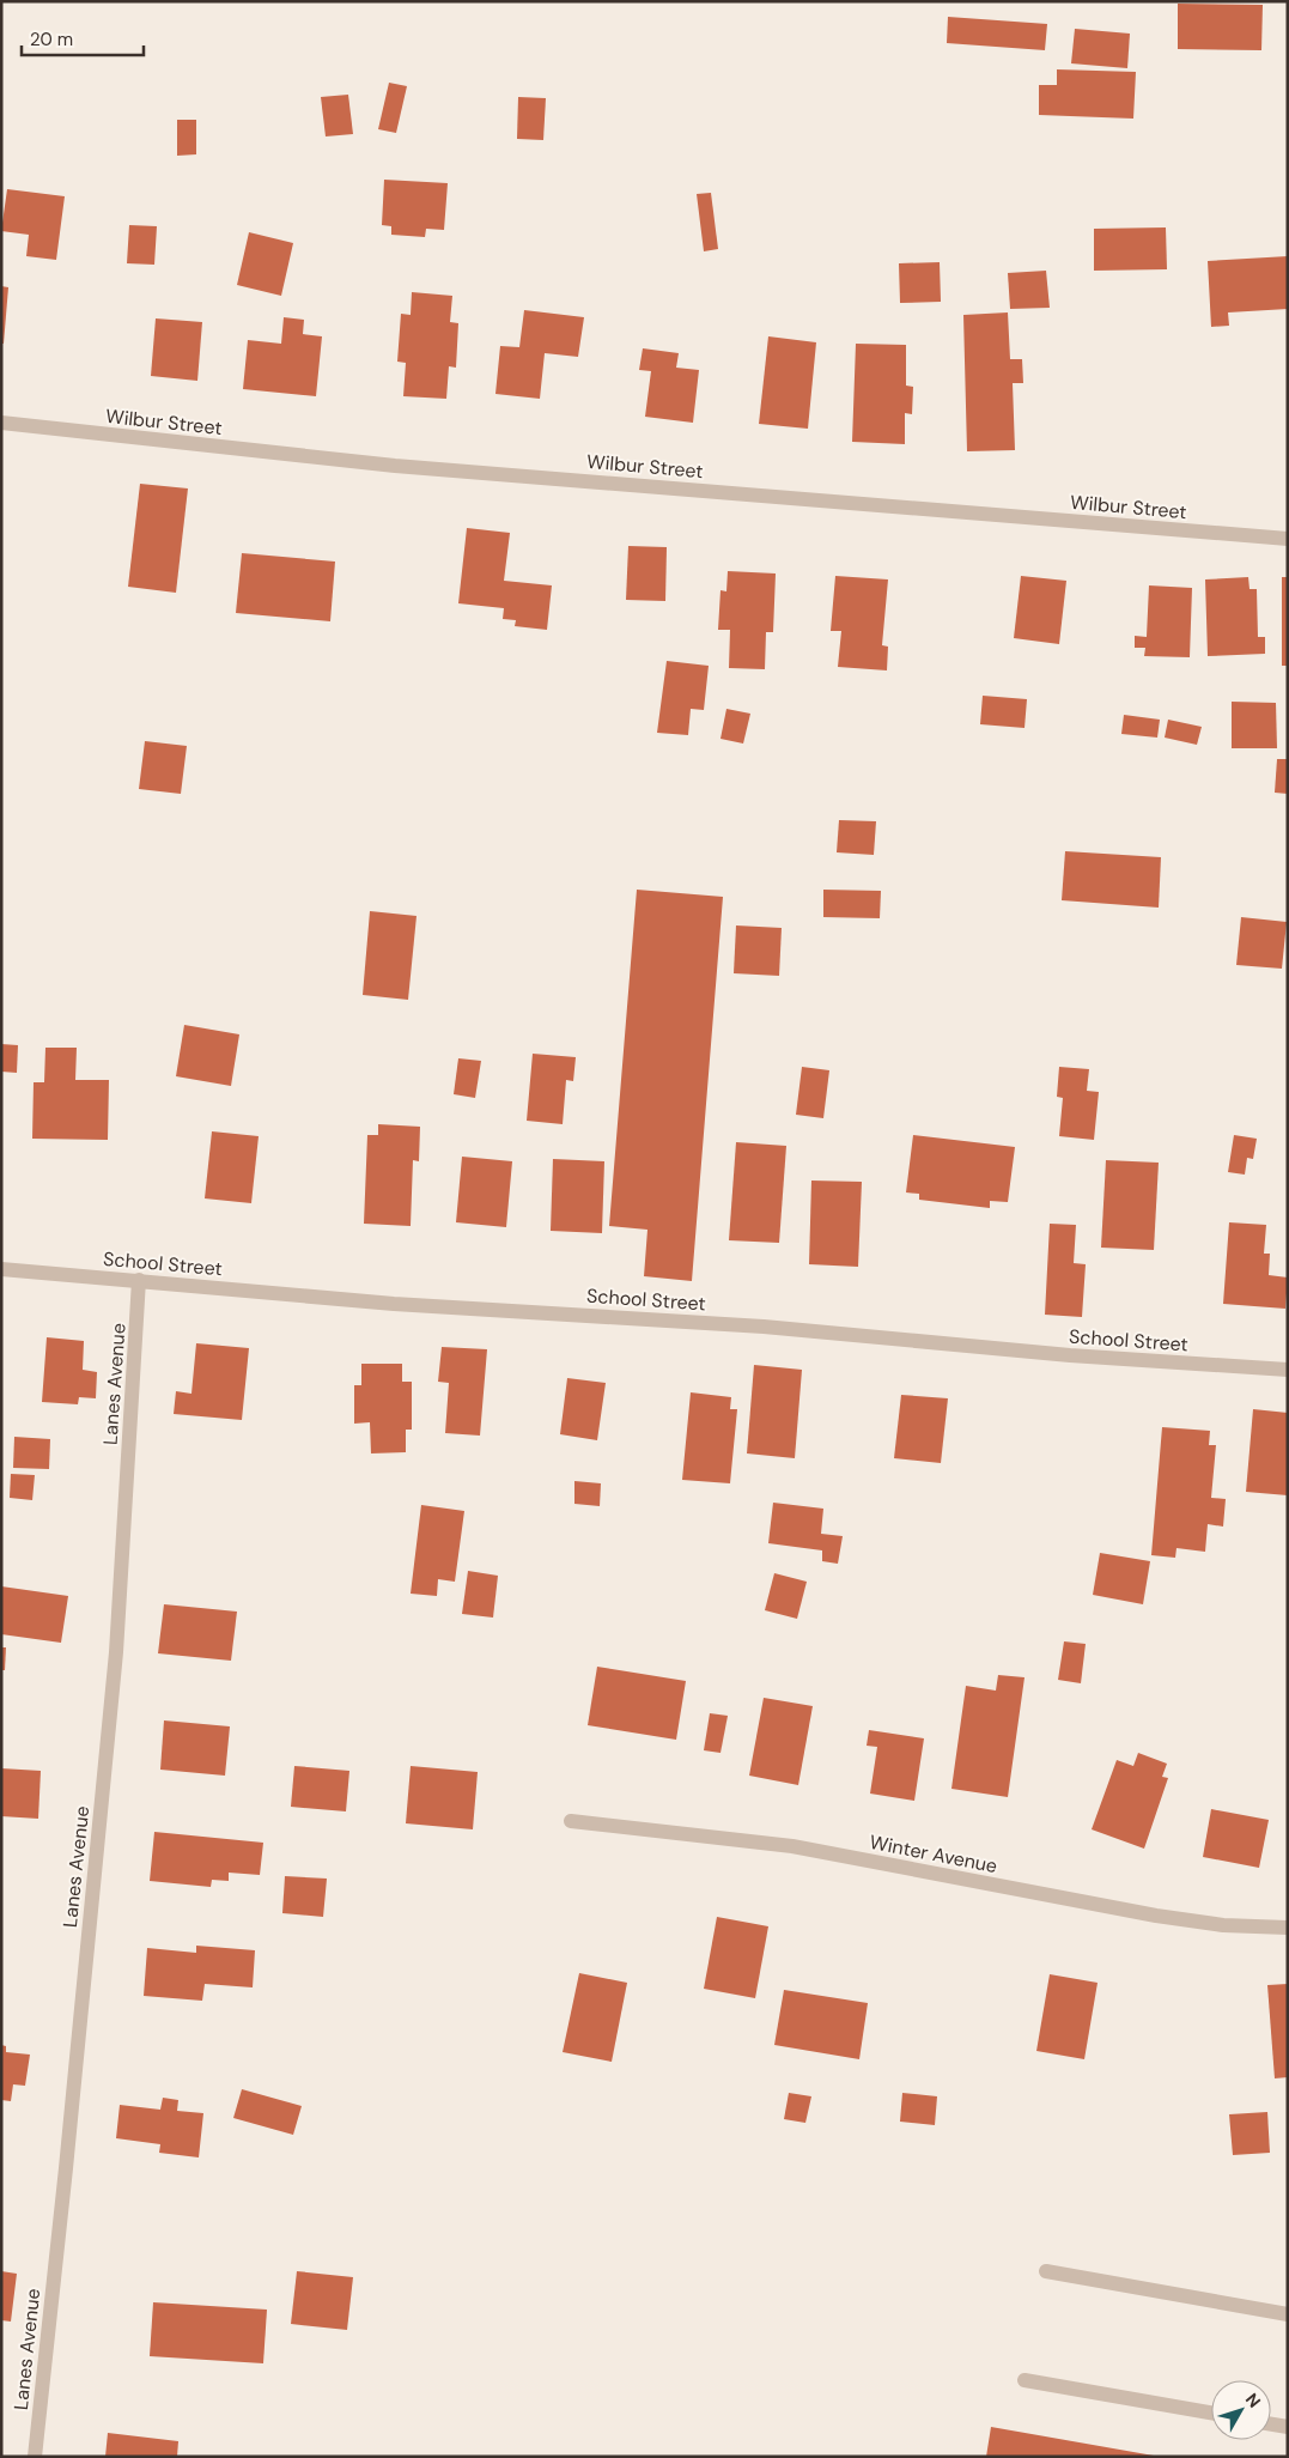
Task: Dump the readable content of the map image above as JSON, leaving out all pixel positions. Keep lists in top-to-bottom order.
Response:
{
  "streets": {
    "street": [
      "Wilbur Street",
      "School Street",
      "Lanes Avenue",
      "Winter Avenue"
    ]
  },
  "crossings": [
    ["School Street", "Lanes Avenue"]
  ],
  "scale_bar": "20 m",
  "north": "top right"
}
